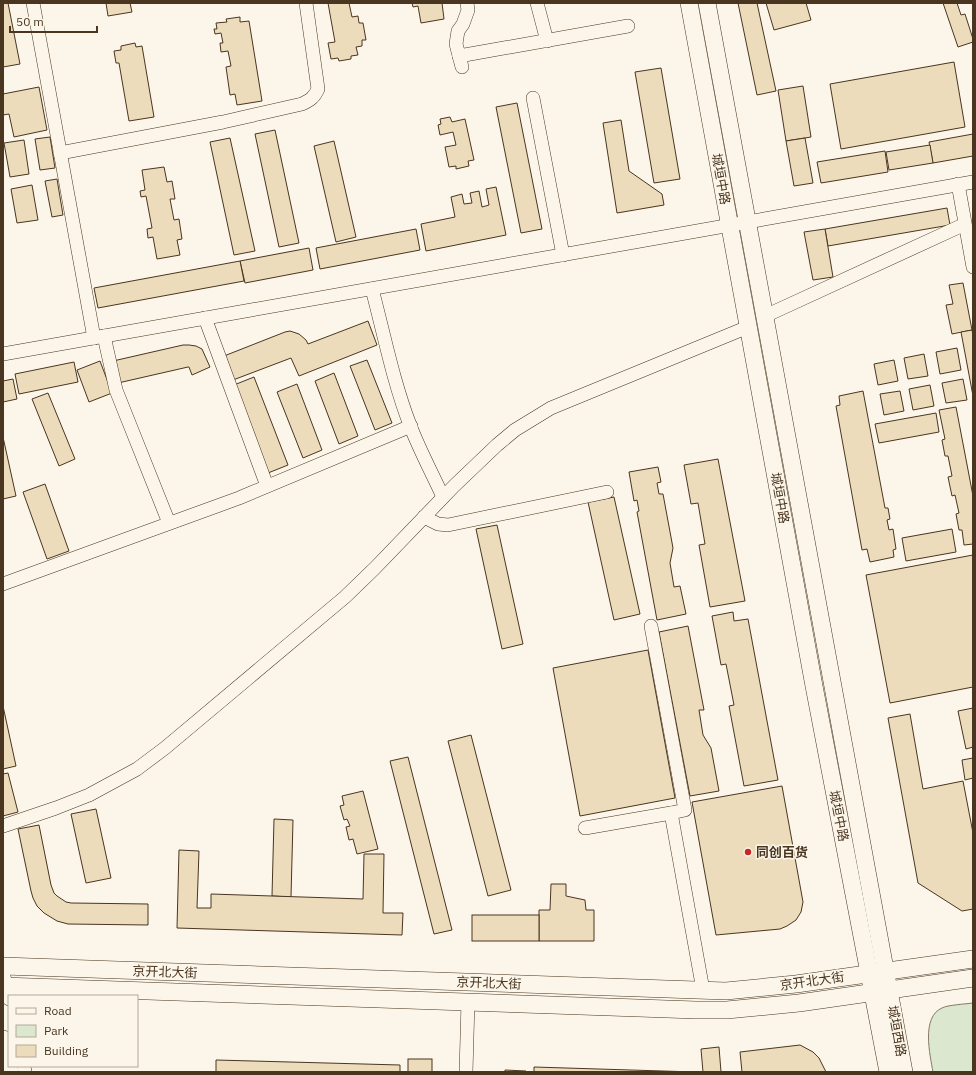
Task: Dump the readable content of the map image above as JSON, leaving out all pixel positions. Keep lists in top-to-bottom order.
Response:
{
  "streets": {
    "main road": ["城垣中路", "京开北大街", "城垣西路"]
  },
  "crossings": [
    ["城垣中路", "京开北大街"],
    ["城垣中路", "城垣西路"],
    ["京开北大街", "城垣西路"]
  ],
  "places": ["同创百货"],
  "legend": ["Road", "Park", "Building"],
  "scale_bar": "50 m"
}
